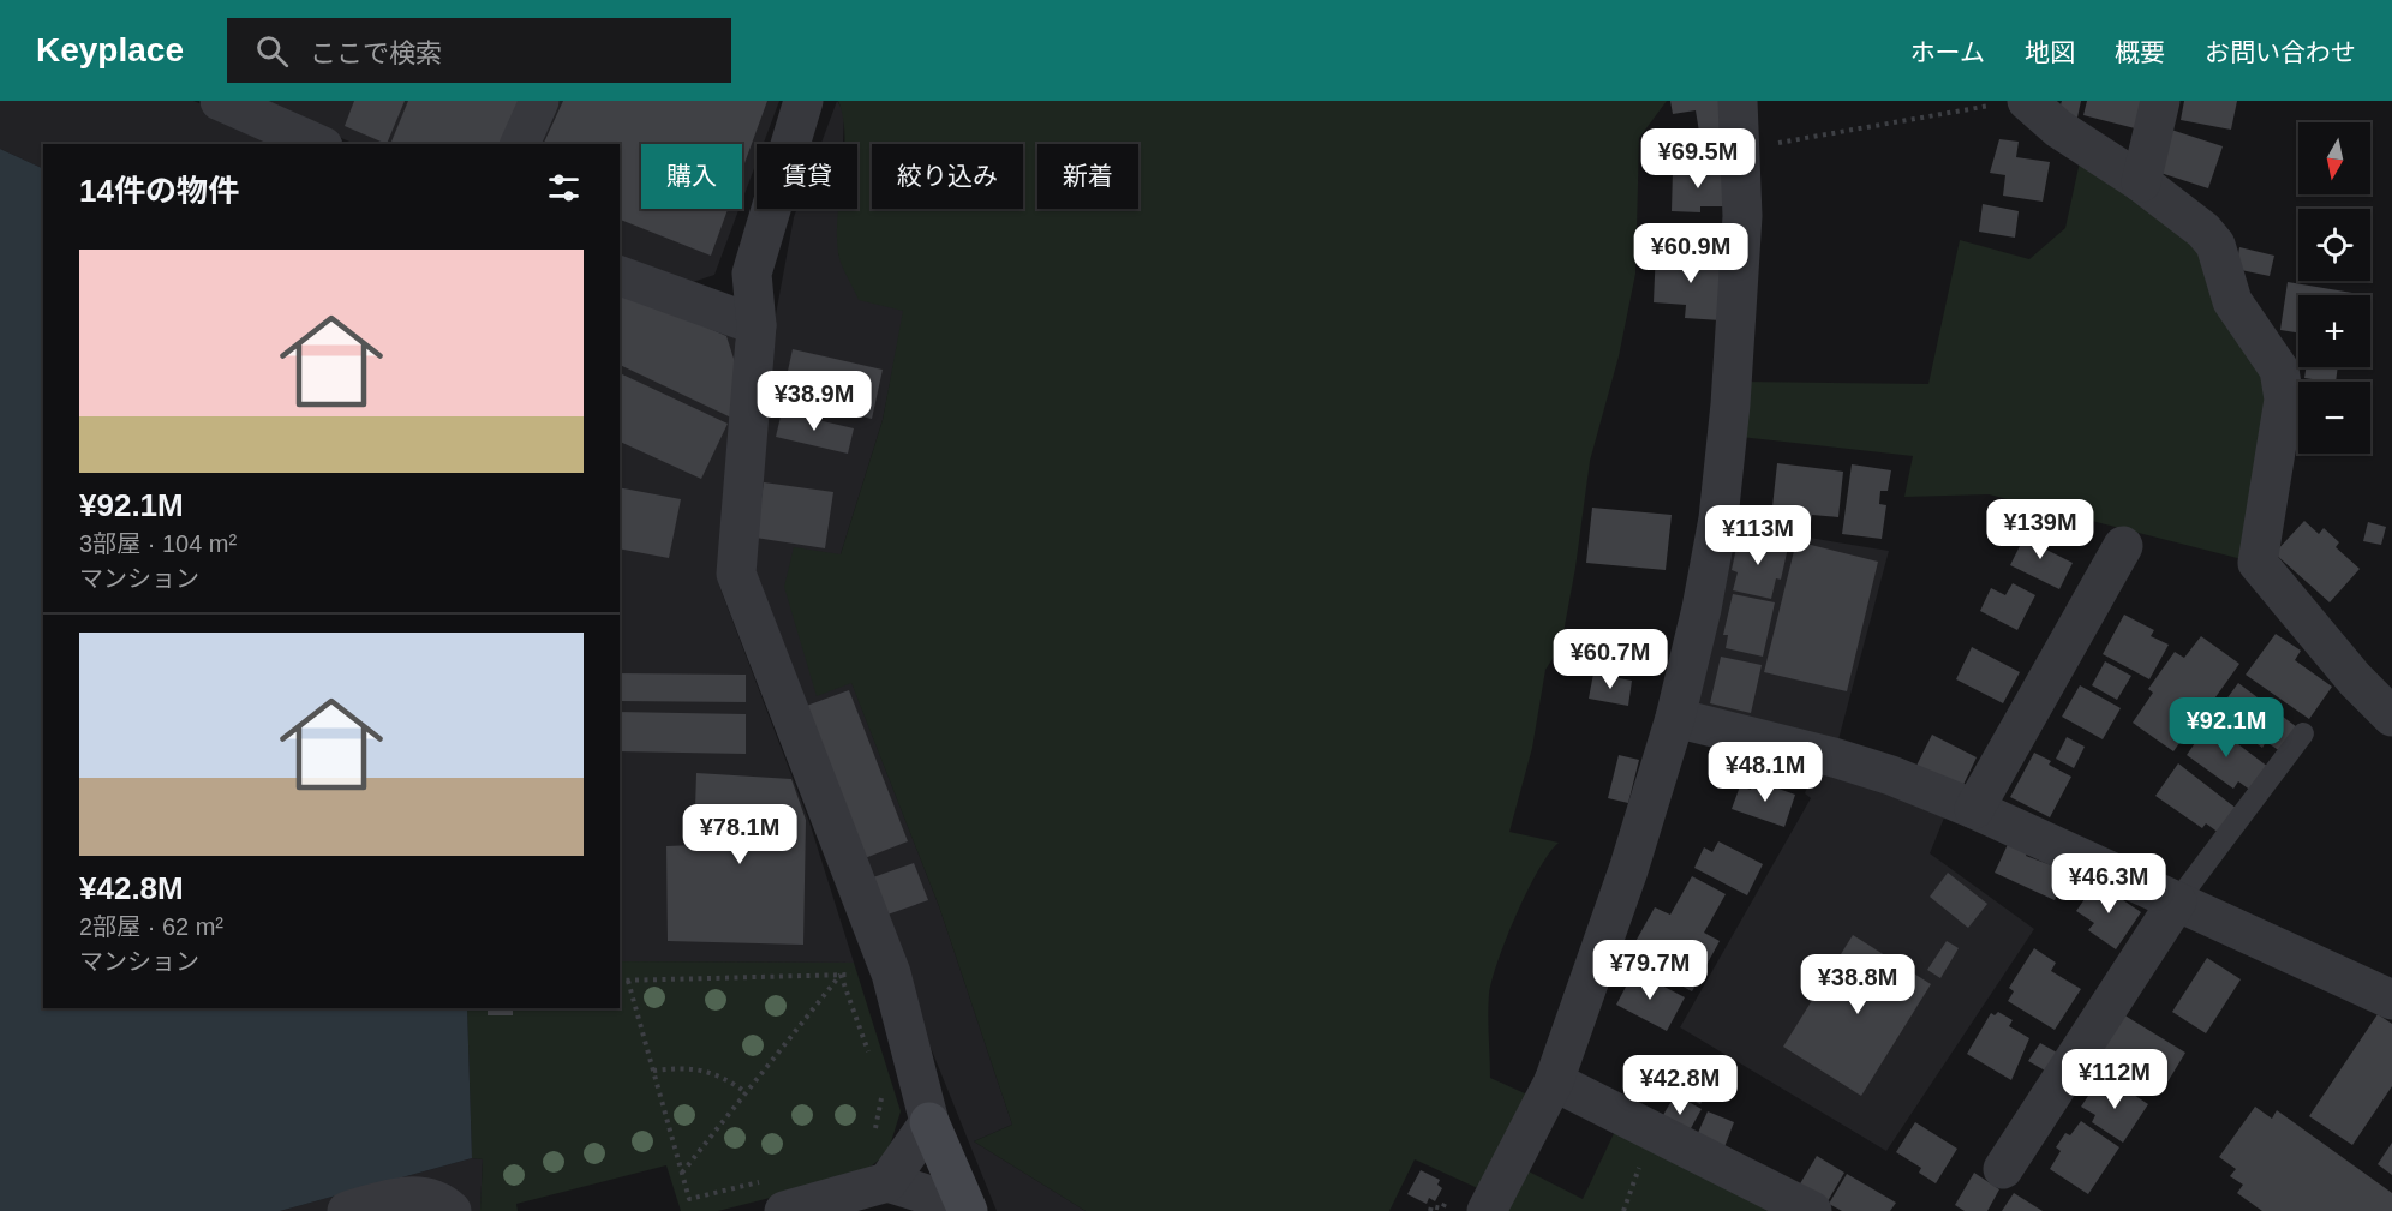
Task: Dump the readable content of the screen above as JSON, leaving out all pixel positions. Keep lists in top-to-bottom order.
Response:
{
  "north": "bottom",
  "page": {
    "header": "Keyplace",
    "search": "ここで検索",
    "nav": [
      "ホーム",
      "地図",
      "概要",
      "お問い合わせ"
    ],
    "map_buttons": ["+", "−"],
    "price": [
      "¥69.5M",
      "¥60.9M",
      "¥38.9M",
      "¥139M",
      "¥113M",
      "¥60.7M",
      "¥92.1M",
      "¥48.1M",
      "¥78.1M",
      "¥46.3M",
      "¥79.7M",
      "¥38.8M",
      "¥112M",
      "¥42.8M"
    ],
    "chip": [
      "購入",
      "賃貸",
      "絞り込み",
      "新着"
    ],
    "heading": "14件の物件",
    "list": [
      {
        "name": "¥92.1M",
        "note": "3部屋 · 104 m² · マンション"
      },
      {
        "name": "¥42.8M",
        "note": "2部屋 · 62 m² · マンション"
      }
    ]
  }
}
